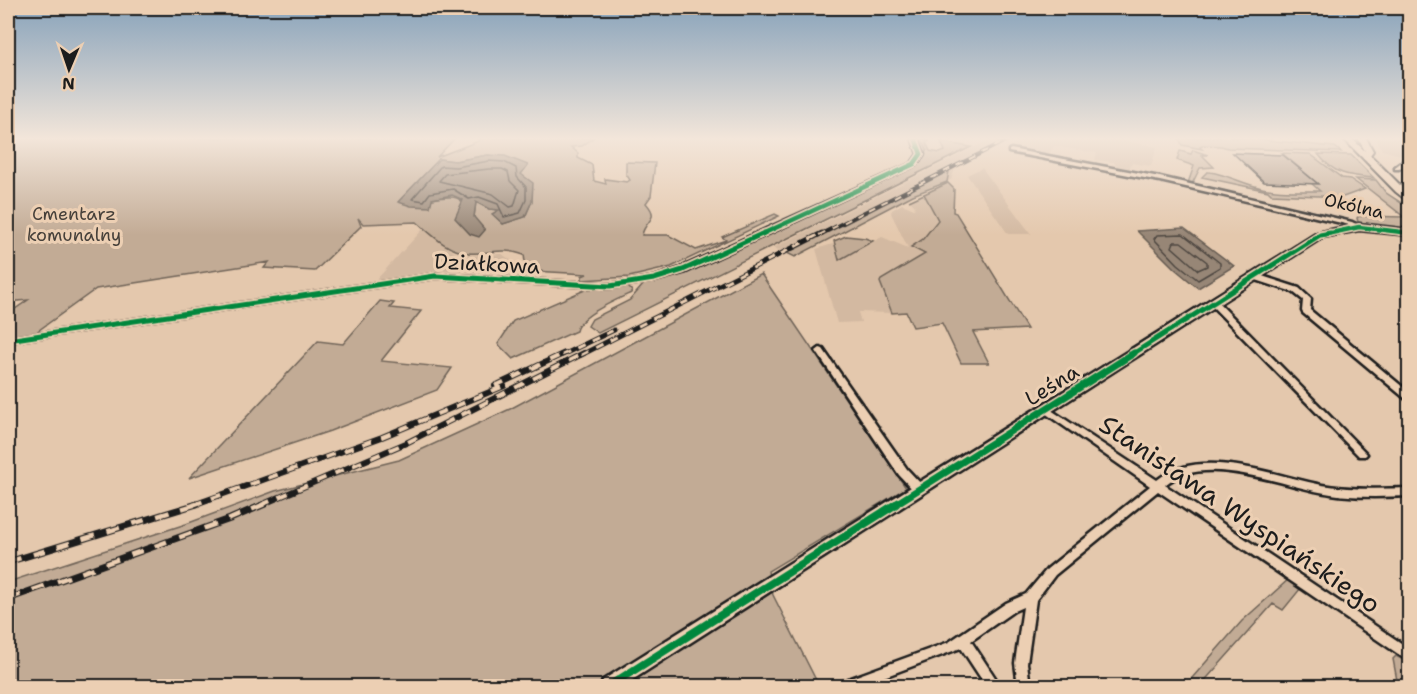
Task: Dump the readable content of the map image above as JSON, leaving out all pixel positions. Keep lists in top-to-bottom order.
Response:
{
  "streets": {
    "street": [
      "Okólna",
      "Działkowa",
      "Leśna",
      "Stanisława Wyspiańskiego"
    ]
  },
  "crossings": [
    ["Okólna", "Leśna"],
    ["Leśna", "Stanisława Wyspiańskiego"]
  ],
  "parks": ["Cmentarz komunalny"],
  "north": "bottom"
}
